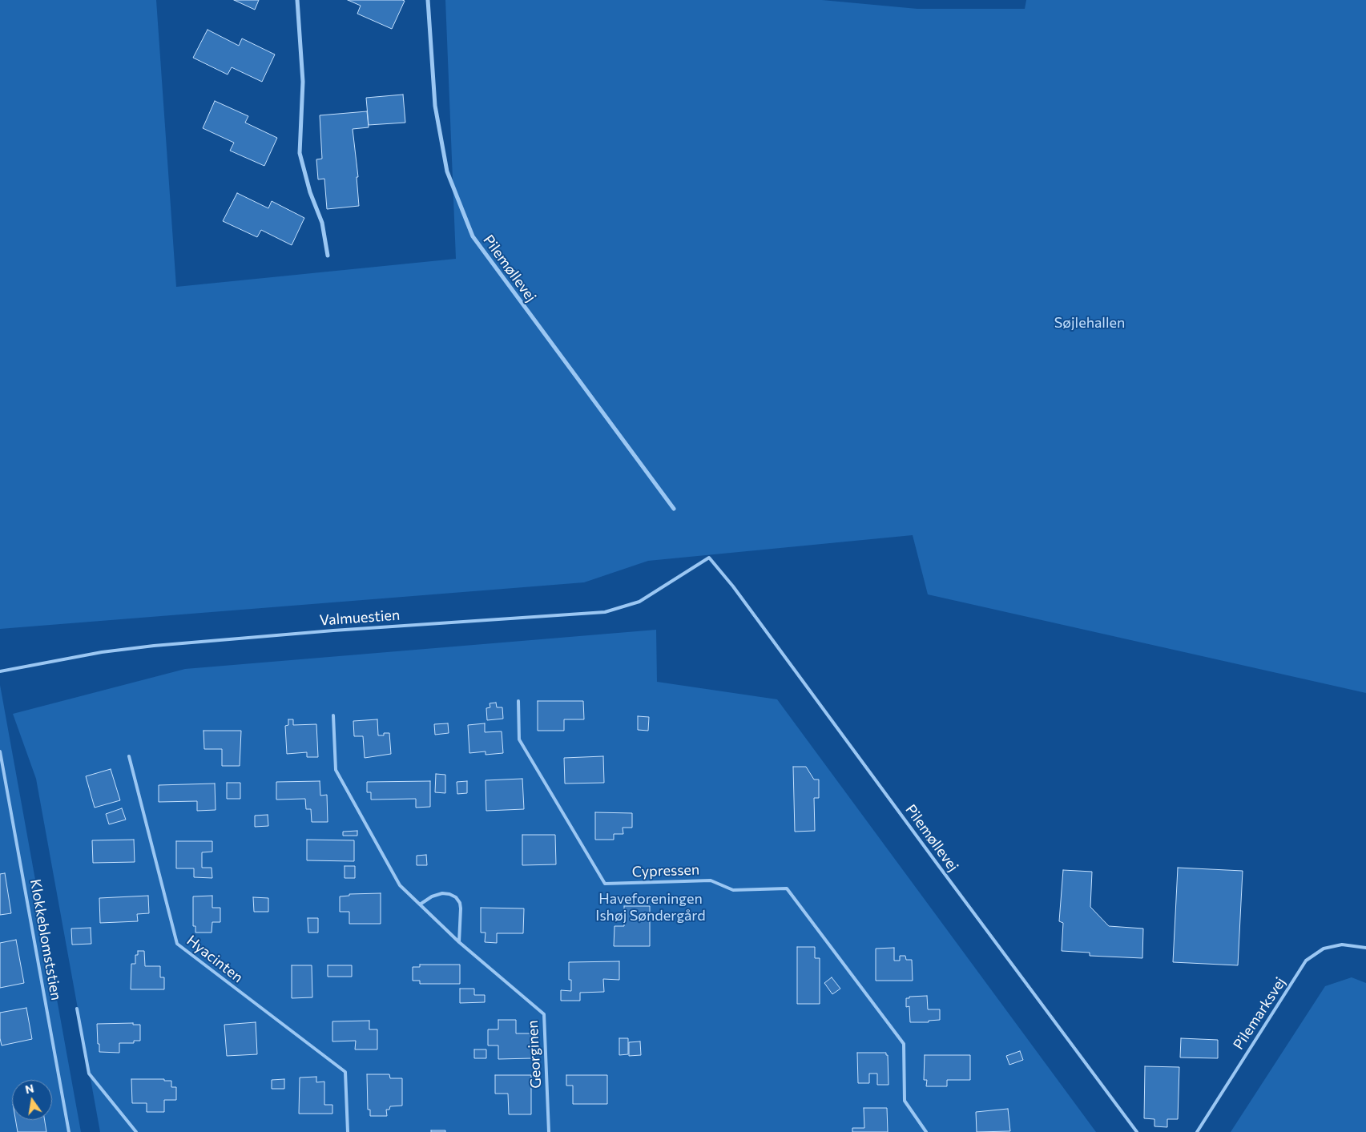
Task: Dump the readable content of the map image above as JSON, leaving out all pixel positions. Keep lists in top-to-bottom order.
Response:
{
  "streets": {
    "street": ["Pilemøllevej"],
    "lane": [
      "Valmuestien",
      "Cypressen",
      "Klokkeblomststien",
      "Hyacinten",
      "Pilemarksvej",
      "Georginen"
    ]
  },
  "crossings": [
    ["Pilemøllevej", "Valmuestien"]
  ],
  "parks": ["Søjlehallen", "Haveforeningen Ishøj Søndergård"],
  "north": "top"
}
